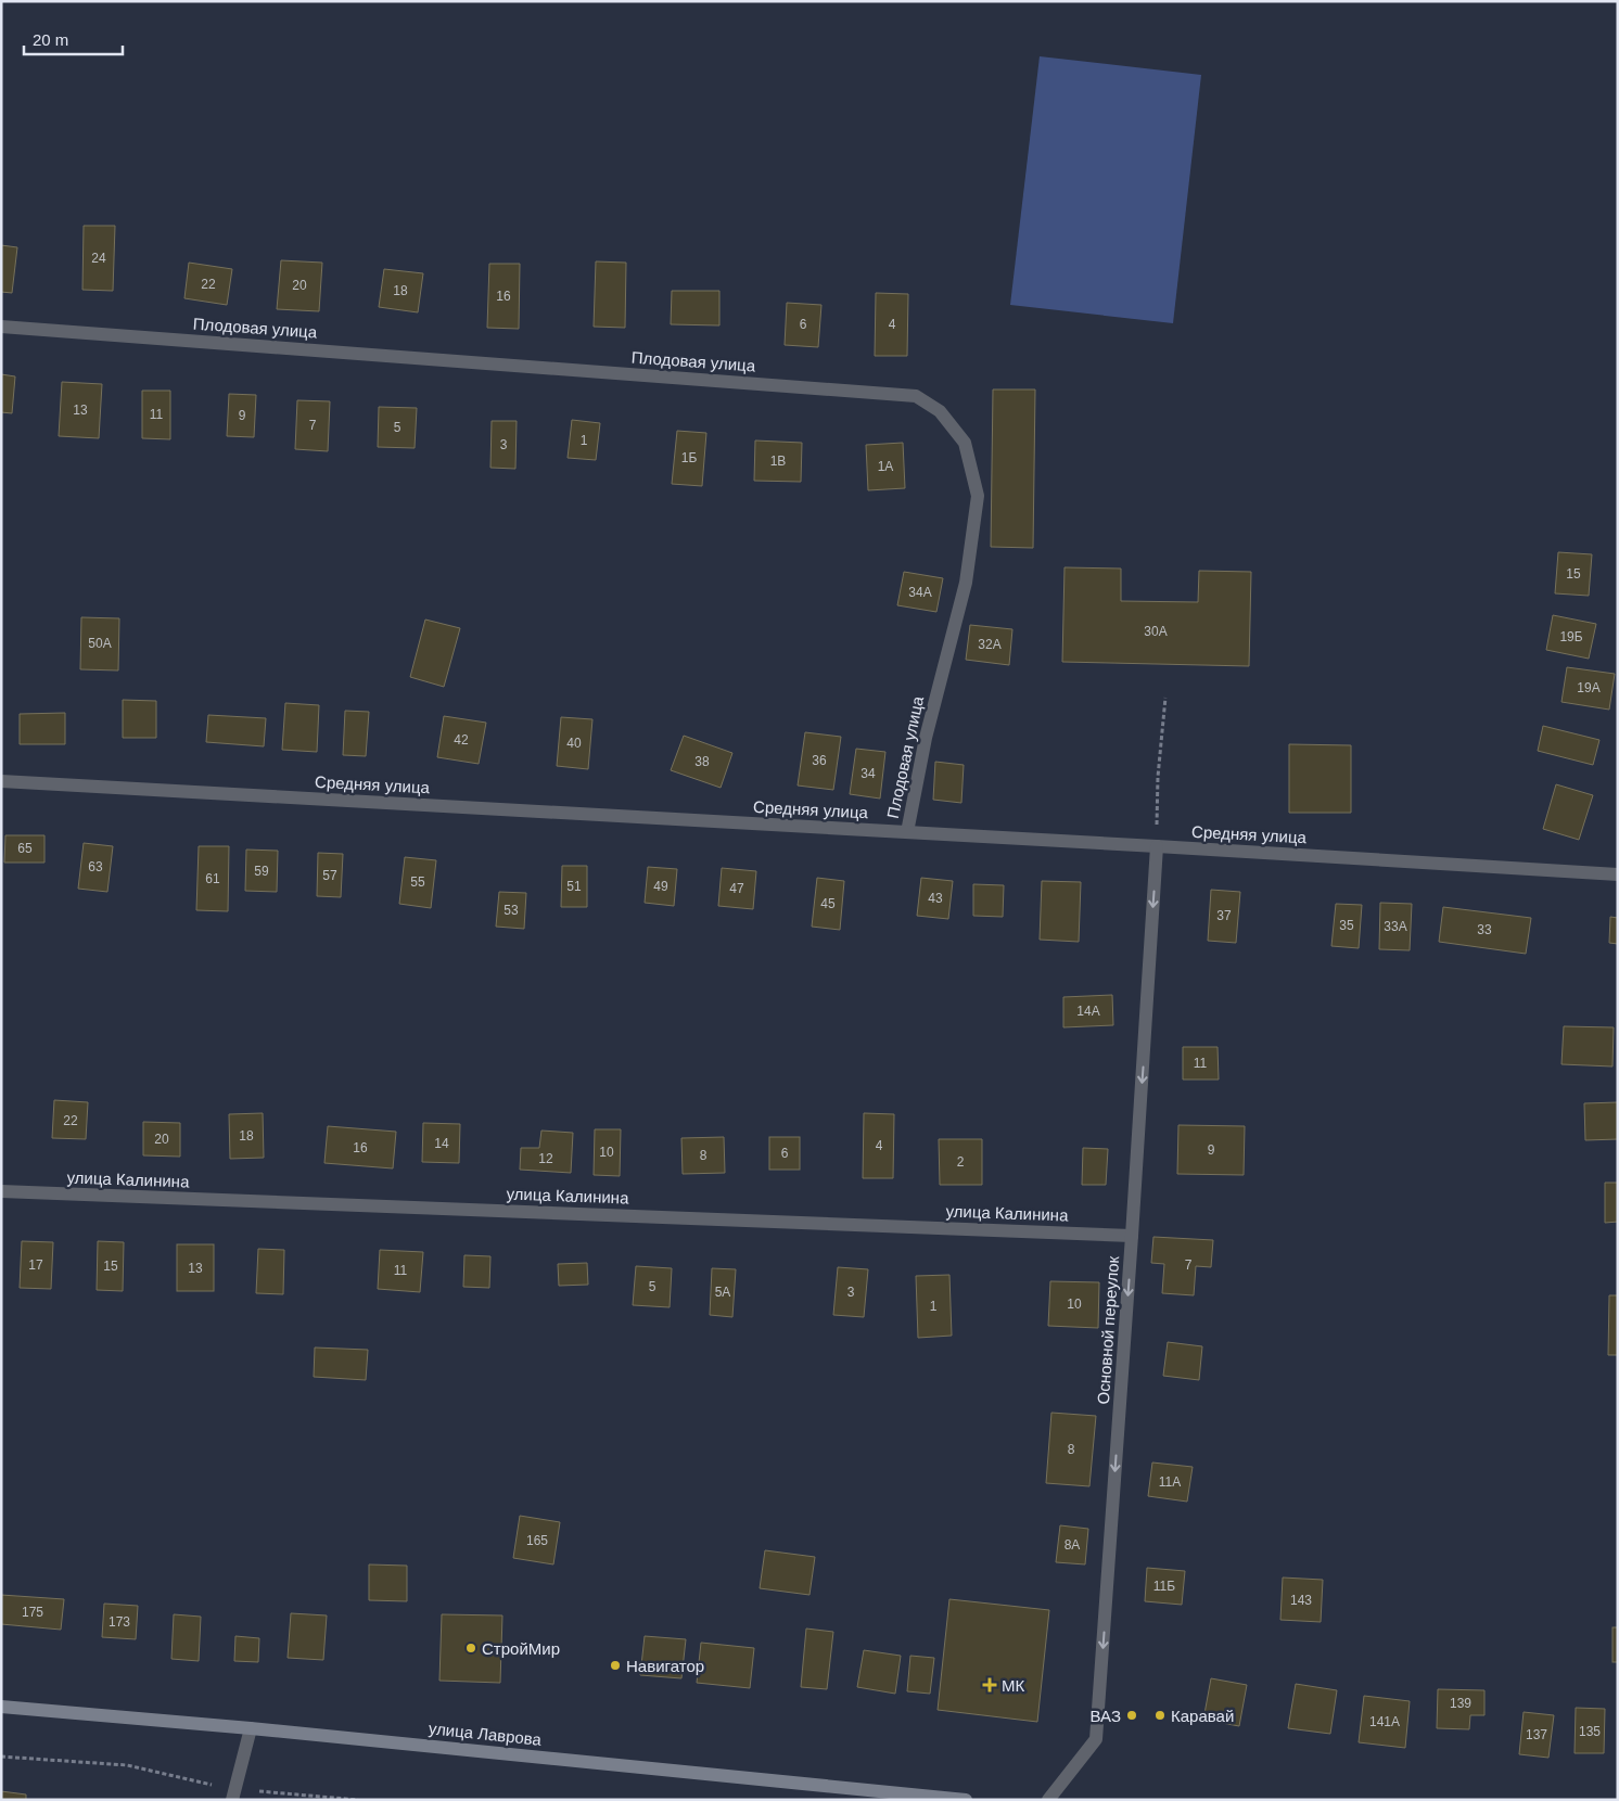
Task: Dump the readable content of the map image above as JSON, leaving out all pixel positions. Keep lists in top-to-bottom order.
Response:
{
  "streets": {
    "main road": ["улица Лаврова"],
    "street": [
      "Плодовая улица",
      "Средняя улица",
      "улица Калинина",
      "Основной переулок"
    ]
  },
  "crossings": [
    ["Плодовая улица", "Средняя улица"],
    ["Средняя улица", "Основной переулок"],
    ["улица Калинина", "Основной переулок"]
  ],
  "one_way": ["Основной переулок"],
  "places": {
    "other": [
      "СтройМир",
      "Навигатор",
      "ВАЗ",
      "Каравай"
    ],
    "health": ["МК"]
  },
  "house_numbers": [
    "24",
    "22",
    "20",
    "18",
    "16",
    "6",
    "4",
    "13",
    "11",
    "9",
    "7",
    "5",
    "1",
    "3",
    "1Б",
    "1В",
    "1А",
    "15",
    "34А",
    "30А",
    "19Б",
    "50А",
    "32А",
    "19А",
    "42",
    "40",
    "36",
    "38",
    "34",
    "65",
    "63",
    "59",
    "57",
    "61",
    "55",
    "51",
    "49",
    "47",
    "43",
    "45",
    "53",
    "37",
    "35",
    "33А",
    "33",
    "14А",
    "11",
    "22",
    "18",
    "20",
    "14",
    "4",
    "16",
    "9",
    "10",
    "6",
    "8",
    "12",
    "2",
    "17",
    "7",
    "15",
    "13",
    "11",
    "5",
    "5А",
    "3",
    "10",
    "1",
    "8",
    "11А",
    "165",
    "8А",
    "11Б",
    "143",
    "175",
    "173",
    "139",
    "141А",
    "135",
    "137"
  ],
  "scale_bar": "20 m"
}
